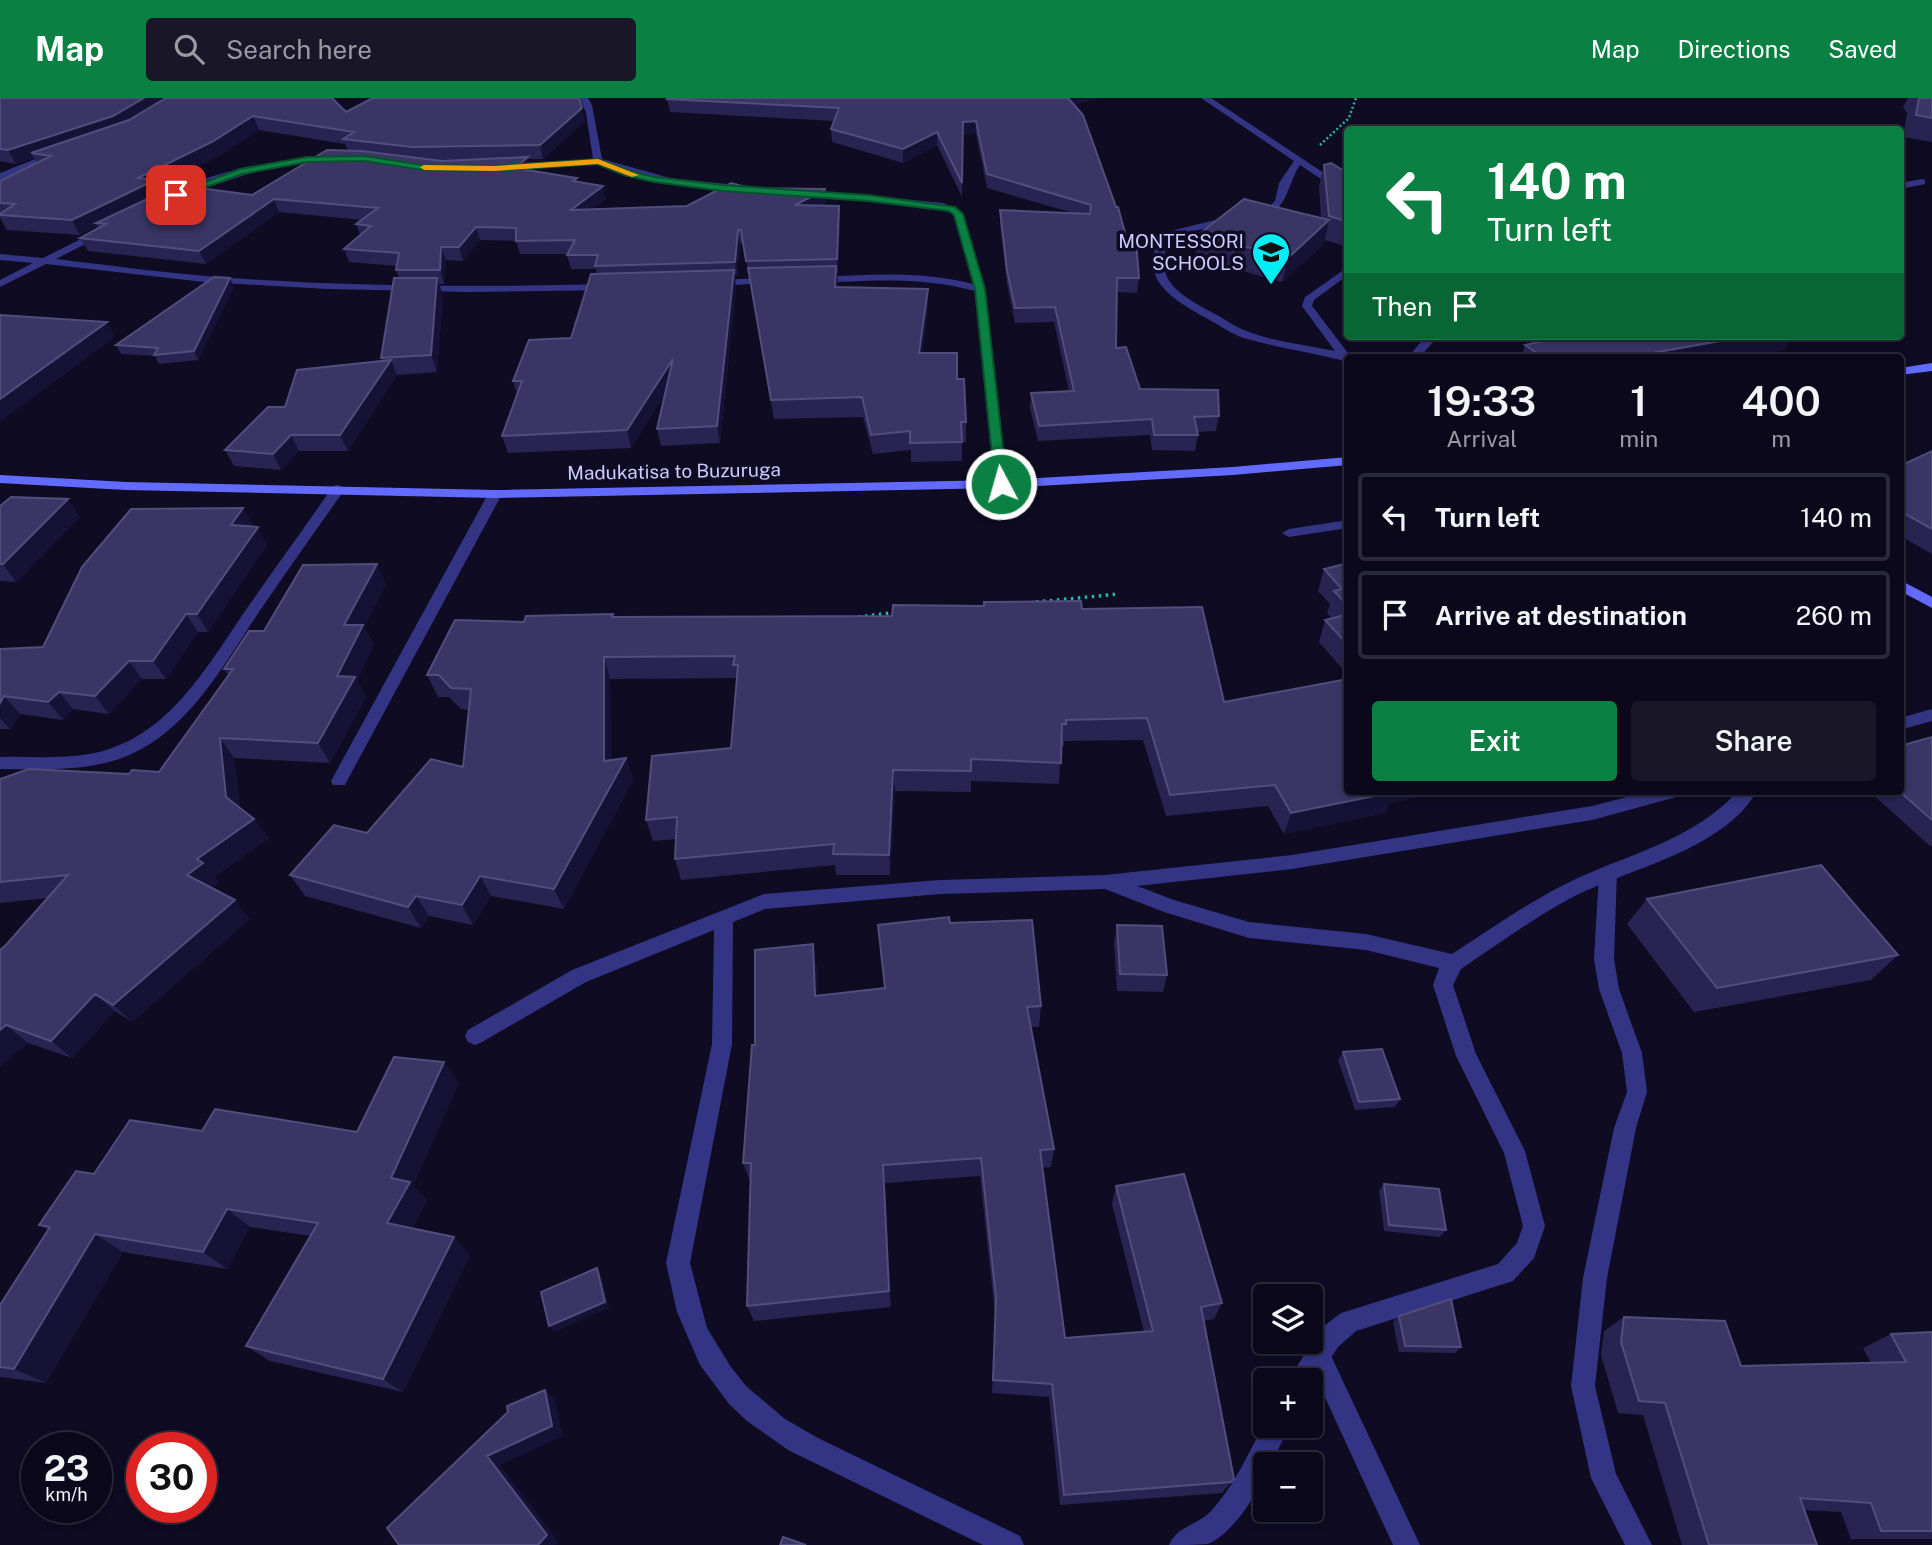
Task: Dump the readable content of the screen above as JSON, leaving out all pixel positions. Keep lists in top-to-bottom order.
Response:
{
  "streets": {
    "main road": ["Madukatisa to Buzuruga"]
  },
  "places": {
    "school or university": ["MONTESSORI SCHOOLS"]
  },
  "page": {
    "header": "Map",
    "search": "Search here",
    "nav": ["Map", "Directions", "Saved"],
    "turn": ["140 m", "Turn left"],
    "then": "Then",
    "eta": [
      "19:33",
      "Arrival",
      "1",
      "min",
      "400",
      "m"
    ],
    "list": [
      {
        "name": "Turn left",
        "value": "140 m"
      },
      {
        "name": "Arrive at destination",
        "value": "260 m"
      }
    ],
    "buttons": ["Exit", "Share"],
    "map_buttons": ["+", "−"],
    "speed": "23 km/h",
    "limit": "30"
  }
}
